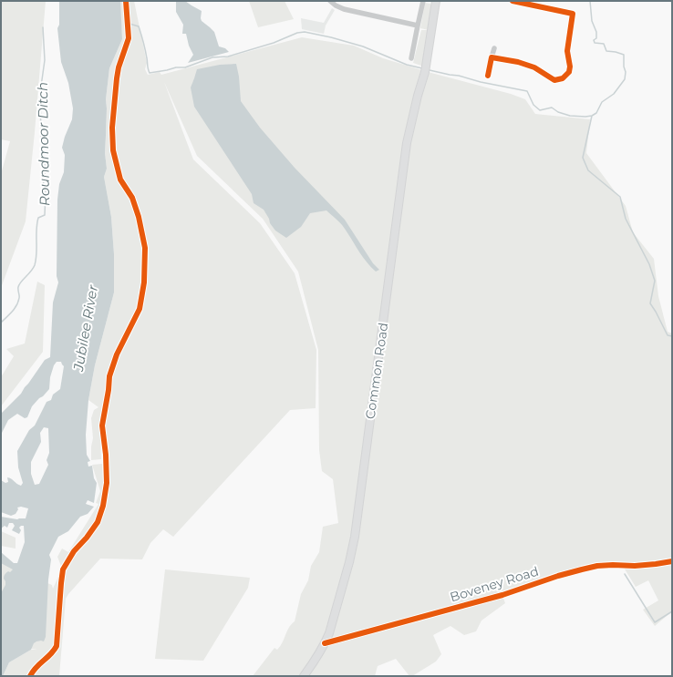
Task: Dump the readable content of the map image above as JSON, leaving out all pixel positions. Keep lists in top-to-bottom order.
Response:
{
  "streets": {
    "main road": ["Common Road"],
    "street": ["Boveney Road"]
  },
  "crossings": [
    ["Common Road", "Boveney Road"]
  ],
  "water": ["Roundmoor Ditch", "Jubilee River"]
}
